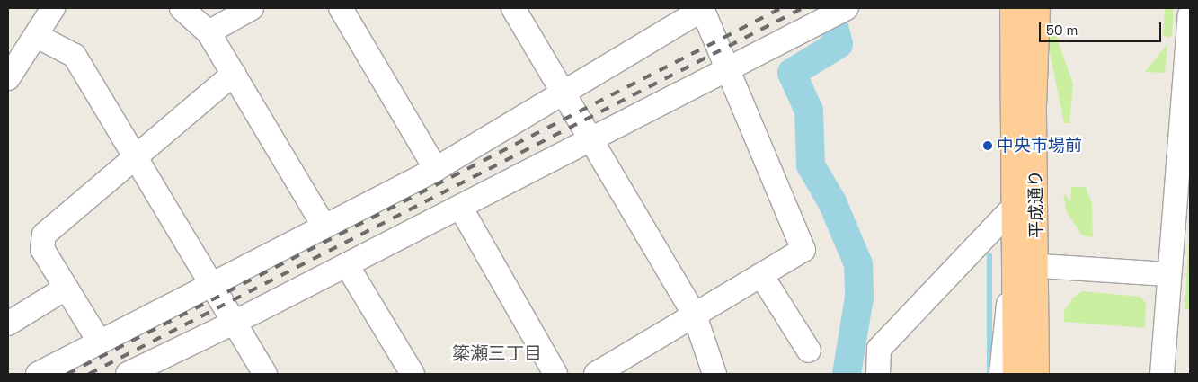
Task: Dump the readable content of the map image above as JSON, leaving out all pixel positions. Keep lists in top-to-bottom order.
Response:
{
  "streets": {
    "main road": ["平成通り"]
  },
  "districts": ["簗瀬三丁目"],
  "places": ["中央市場前"],
  "scale_bar": "50 m"
}
